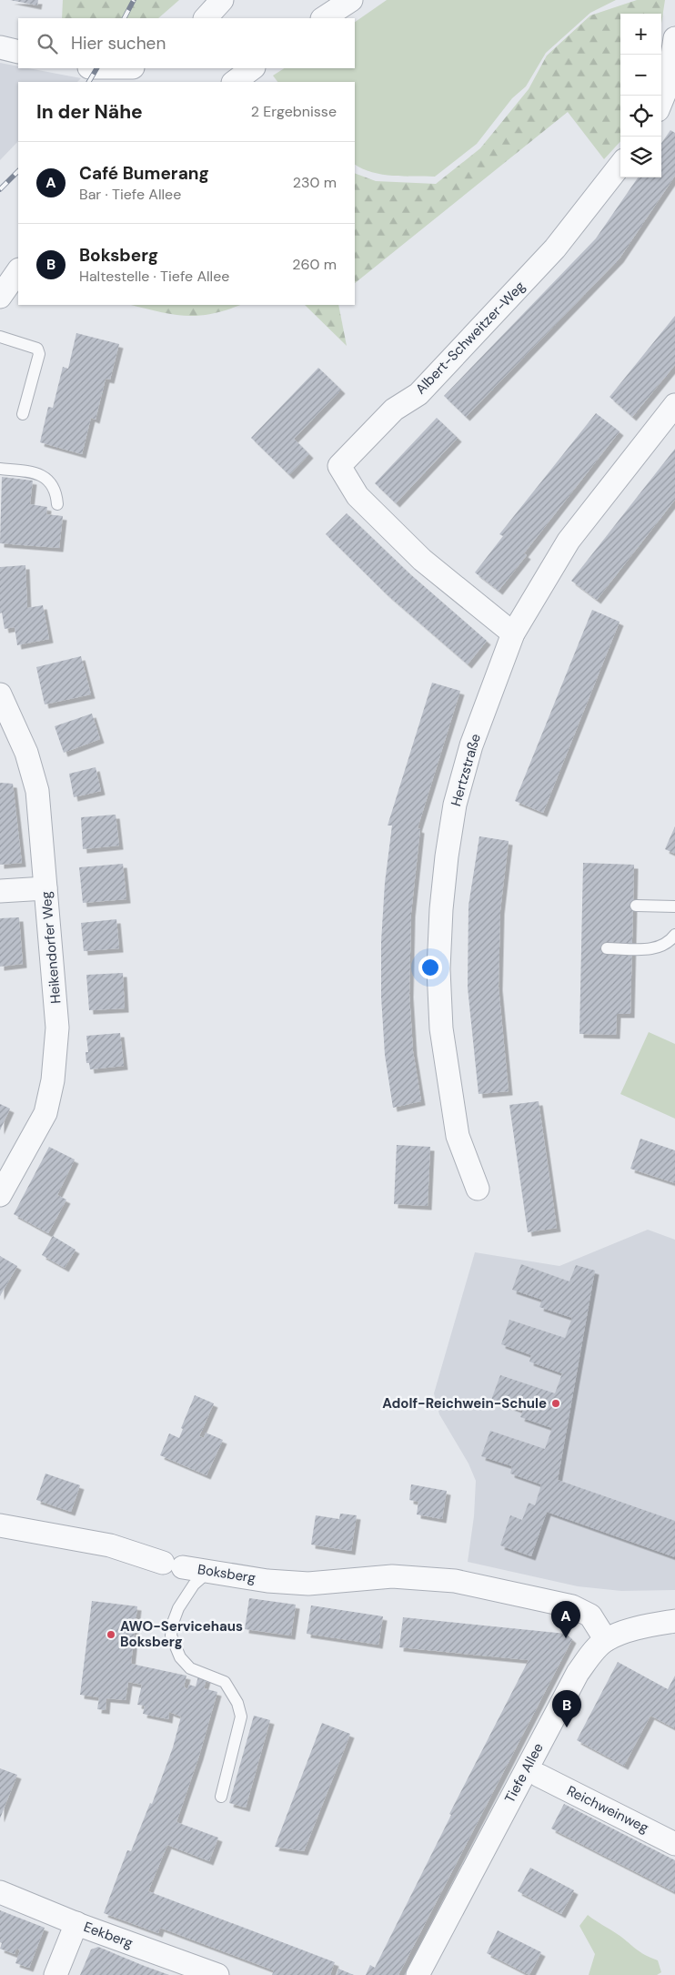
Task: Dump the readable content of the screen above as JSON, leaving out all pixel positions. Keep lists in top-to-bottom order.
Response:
{
  "streets": {
    "street": [
      "Albert-Schweitzer-Weg",
      "Hertzstraße",
      "Heikendorfer Weg",
      "Boksberg",
      "Tiefe Allee",
      "Reichweinweg",
      "Eekberg"
    ]
  },
  "crossings": [
    ["Albert-Schweitzer-Weg", "Hertzstraße"],
    ["Boksberg", "Tiefe Allee"]
  ],
  "places": ["Adolf-Reichwein-Schule", "AWO-Servicehaus Boksberg"],
  "page": {
    "map_buttons": ["+", "−"],
    "search": "Hier suchen",
    "heading": ["In der Nähe", "2 Ergebnisse"],
    "list": [
      {
        "mark": "A",
        "name": "Café Bumerang",
        "note": "Bar · Tiefe Allee",
        "value": "230 m"
      },
      {
        "mark": "B",
        "name": "Boksberg",
        "note": "Haltestelle · Tiefe Allee",
        "value": "260 m"
      }
    ],
    "pins": ["A", "B"]
  }
}
